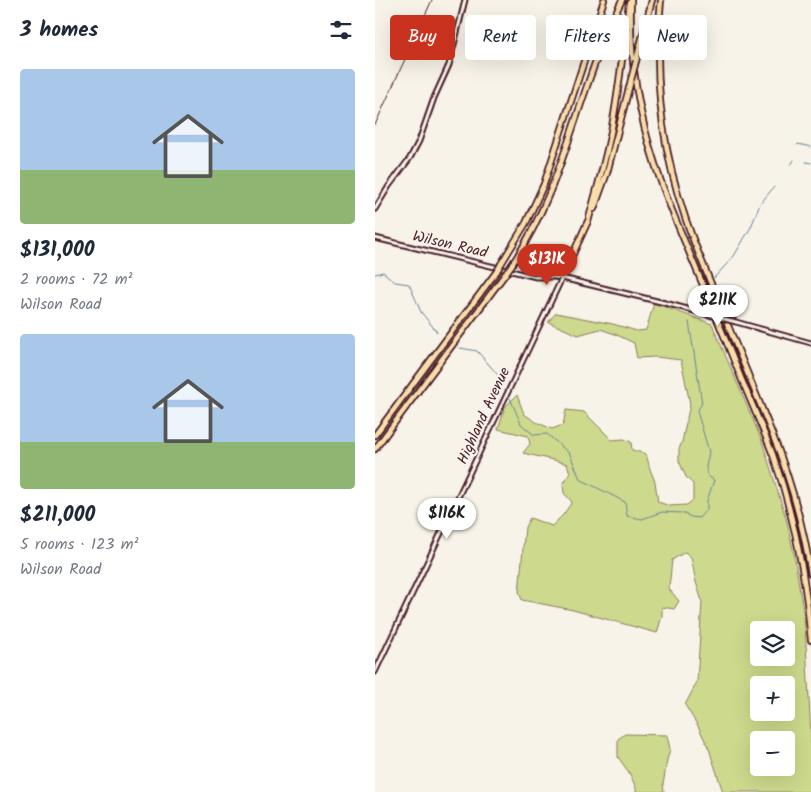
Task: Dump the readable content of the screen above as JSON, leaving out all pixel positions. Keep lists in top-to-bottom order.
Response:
{
  "streets": {
    "main road": ["Wilson Road", "Highland Avenue"]
  },
  "crossings": [
    ["Wilson Road", "Highland Avenue"]
  ],
  "page": {
    "heading": "3 homes",
    "chip": [
      "Buy",
      "Rent",
      "Filters",
      "New"
    ],
    "list": [
      {
        "name": "$131,000",
        "note": "2 rooms · 72 m² · Wilson Road"
      },
      {
        "name": "$211,000",
        "note": "5 rooms · 123 m² · Wilson Road"
      }
    ],
    "price": ["$131K", "$211K", "$116K"],
    "map_buttons": ["+", "−"]
  }
}
